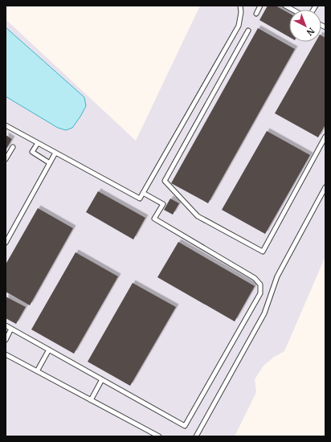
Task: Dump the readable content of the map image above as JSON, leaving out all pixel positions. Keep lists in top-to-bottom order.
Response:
{
  "north": "bottom right"
}
